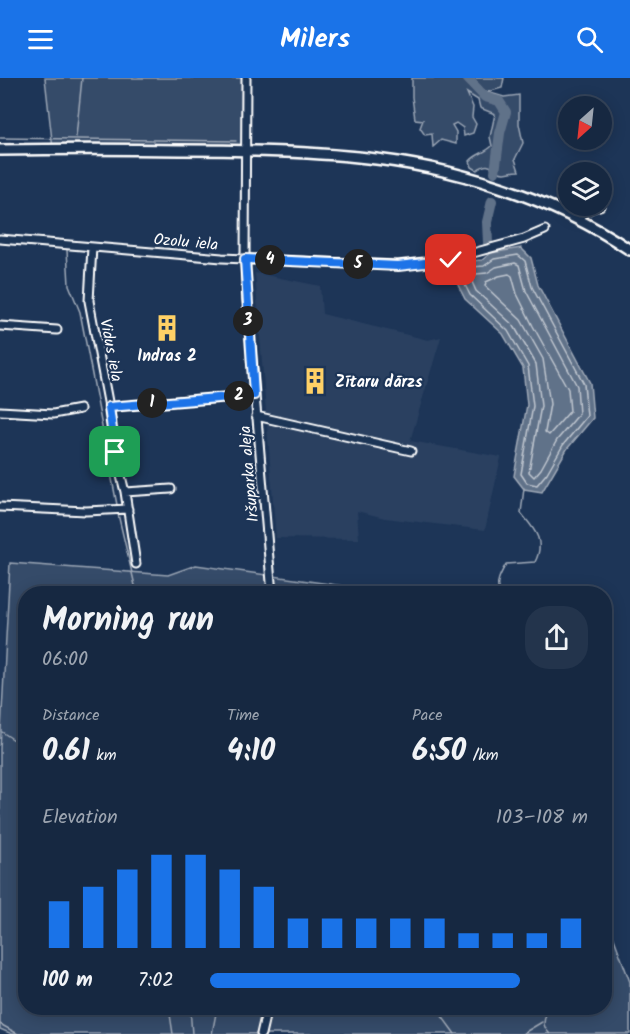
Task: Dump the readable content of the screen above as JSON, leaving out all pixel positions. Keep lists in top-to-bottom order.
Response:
{
  "streets": {
    "street": ["Ozolu iela", "Vidus iela", "Iršuparka aleja"]
  },
  "crossings": [
    ["Ozolu iela", "Vidus iela"],
    ["Ozolu iela", "Iršuparka aleja"]
  ],
  "places": {
    "building": ["Indras 2", "Zītaru dārzs"]
  },
  "north": "bottom left",
  "page": {
    "header": "Milers",
    "pins": [
      "4",
      "5",
      "3",
      "2",
      "1"
    ],
    "heading": ["Morning run", "06:00"],
    "stats": [
      ["Distance", "0.61 km"],
      ["Time", "4:10"],
      ["Pace", "6:50 /km"]
    ],
    "chart": ["Elevation", "103–108 m"],
    "list": [
      {
        "name": "100 m",
        "note": "7:02"
      }
    ]
  }
}
